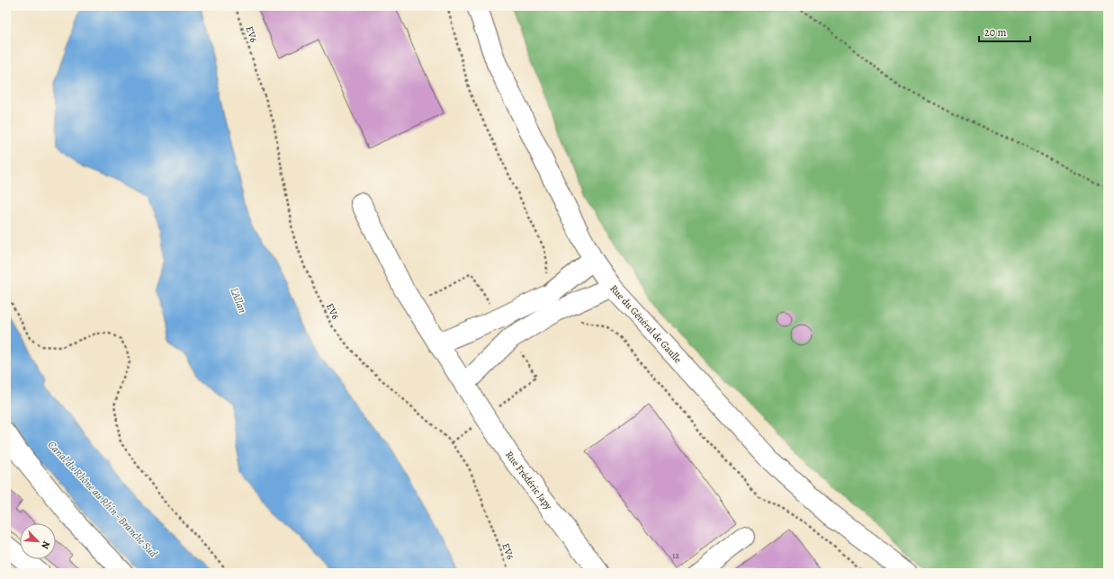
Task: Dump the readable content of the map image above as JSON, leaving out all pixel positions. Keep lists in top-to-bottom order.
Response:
{
  "streets": {
    "street": ["Rue du Général de Gaulle", "Rue Frédéric Japy"],
    "path": ["EV6"]
  },
  "water": ["L'Allan", "Canal du Rhône au Rhin - Branche Sud"],
  "house_numbers": ["12"],
  "scale_bar": "20 m",
  "north": "bottom right"
}
